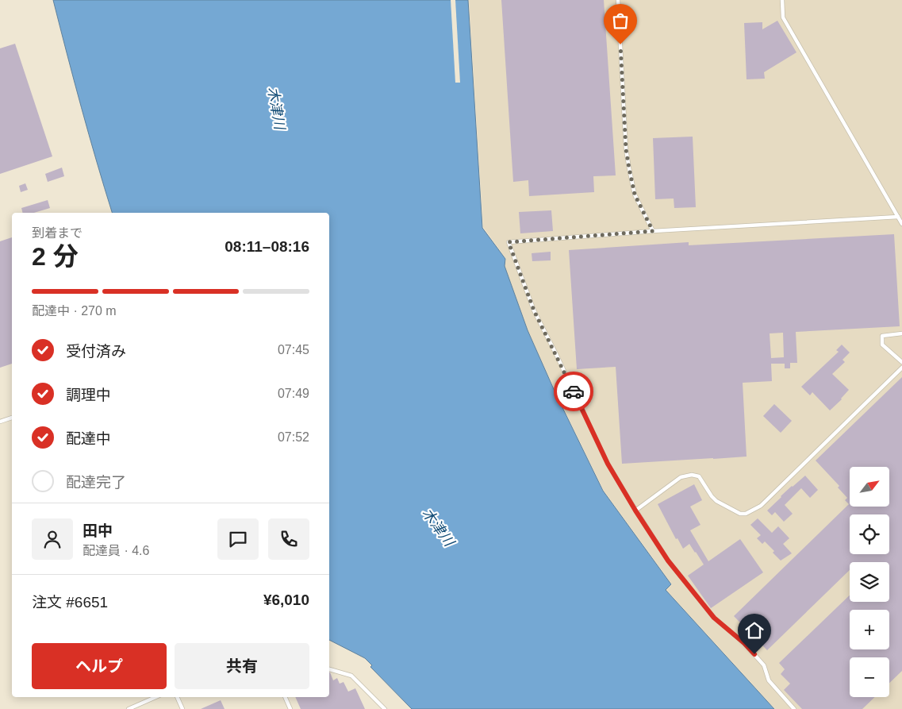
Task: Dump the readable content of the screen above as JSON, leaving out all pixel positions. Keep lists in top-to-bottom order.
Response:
{
  "water": ["木津川"],
  "north": "top right",
  "page": {
    "heading": ["2 分", "到着まで", "08:11–08:16"],
    "panel": [
      "田中",
      "配達員 · 4.6",
      "注文 #6651",
      "¥6,010"
    ],
    "bar": "配達中 · 270 m",
    "list": [
      ["受付済み", "07:45"],
      ["調理中", "07:49"],
      ["配達中", "07:52"],
      "配達完了"
    ],
    "map_buttons": ["+", "−"],
    "buttons": ["ヘルプ", "共有"]
  }
}
